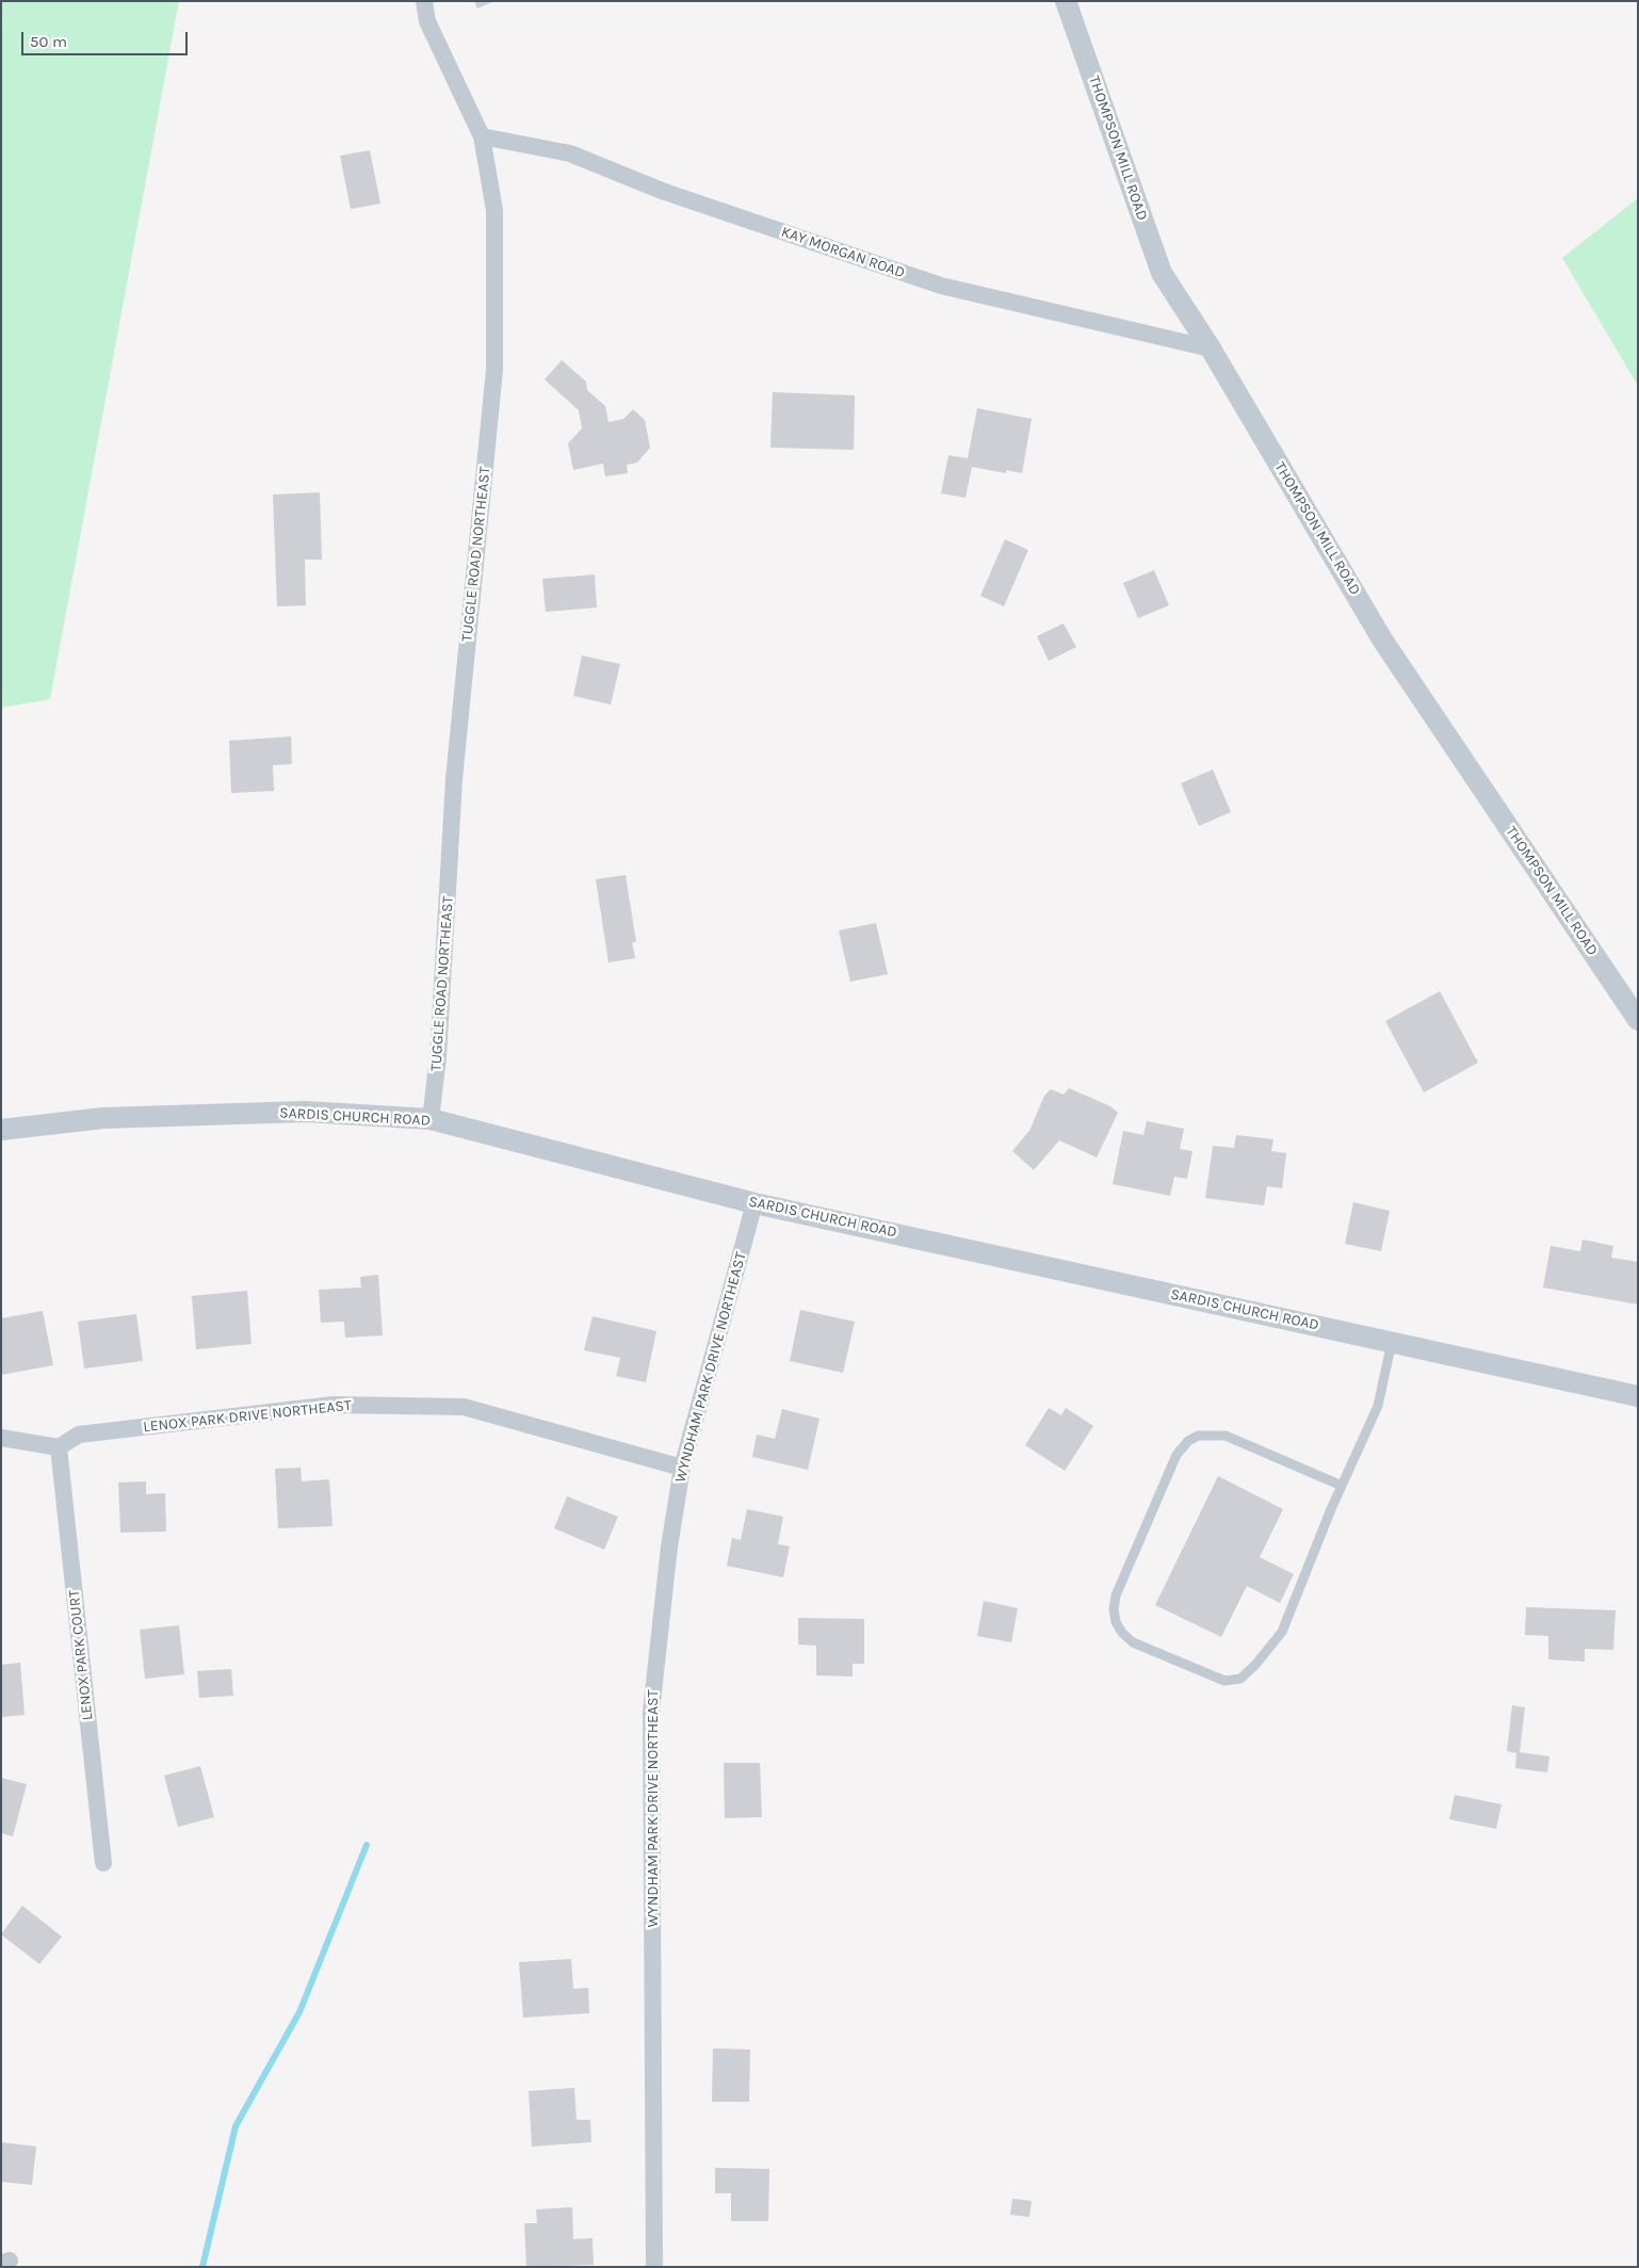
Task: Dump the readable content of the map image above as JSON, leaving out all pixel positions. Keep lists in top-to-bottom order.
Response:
{
  "streets": {
    "street": [
      "THOMPSON MILL ROAD",
      "KAY MORGAN ROAD",
      "TUGGLE ROAD NORTHEAST",
      "SARDIS CHURCH ROAD",
      "WYNDHAM PARK DRIVE NORTHEAST",
      "LENOX PARK DRIVE NORTHEAST",
      "LENOX PARK COURT"
    ]
  },
  "crossings": [
    ["THOMPSON MILL ROAD", "KAY MORGAN ROAD"],
    ["KAY MORGAN ROAD", "TUGGLE ROAD NORTHEAST"],
    ["TUGGLE ROAD NORTHEAST", "SARDIS CHURCH ROAD"],
    ["SARDIS CHURCH ROAD", "WYNDHAM PARK DRIVE NORTHEAST"],
    ["WYNDHAM PARK DRIVE NORTHEAST", "LENOX PARK DRIVE NORTHEAST"],
    ["LENOX PARK DRIVE NORTHEAST", "LENOX PARK COURT"]
  ],
  "scale_bar": "50 m"
}
